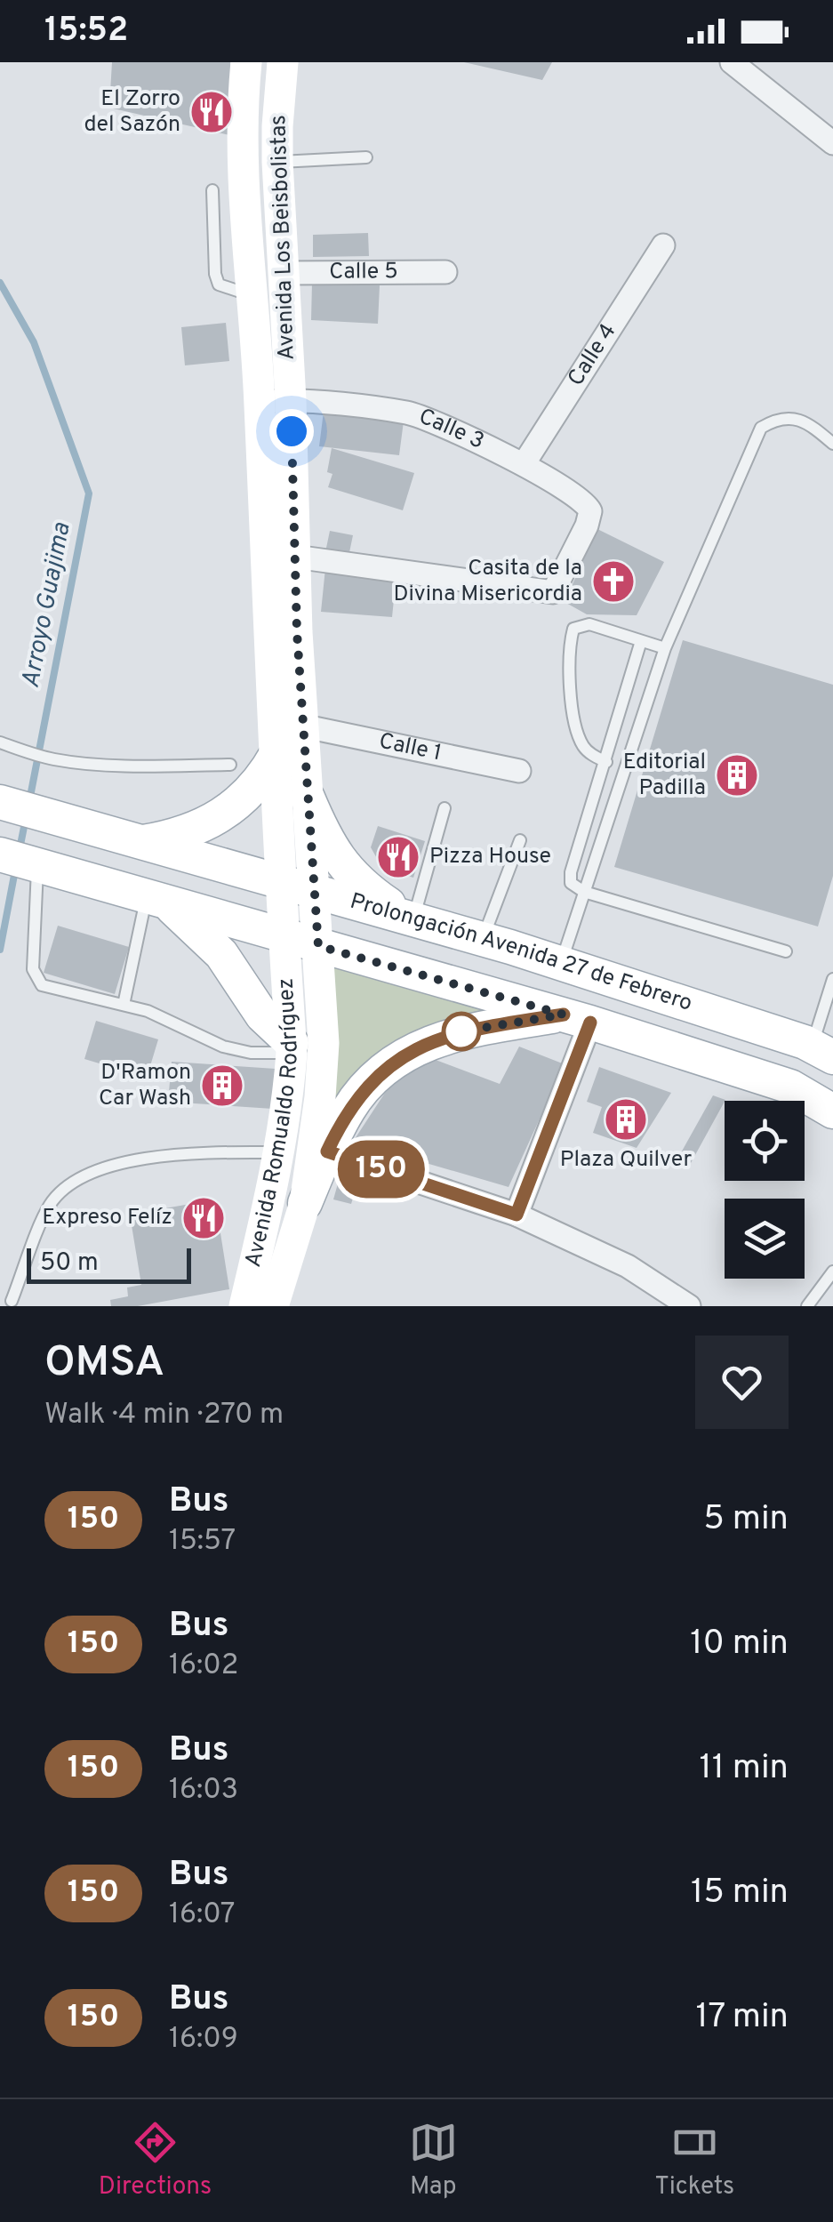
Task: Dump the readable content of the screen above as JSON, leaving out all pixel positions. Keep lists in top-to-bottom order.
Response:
{
  "streets": {
    "main road": ["Avenida Los Beisbolistas", "Prolongación Avenida 27 de Febrero", "Avenida Romualdo Rodríguez"],
    "street": [
      "Calle 5",
      "Calle 4",
      "Calle 3",
      "Calle 1"
    ]
  },
  "crossings": [
    ["Avenida Los Beisbolistas", "Calle 5"],
    ["Avenida Los Beisbolistas", "Calle 3"],
    ["Avenida Los Beisbolistas", "Calle 1"],
    ["Avenida Los Beisbolistas", "Prolongación Avenida 27 de Febrero"],
    ["Avenida Los Beisbolistas", "Avenida Romualdo Rodríguez"],
    ["Calle 4", "Calle 3"],
    ["Prolongación Avenida 27 de Febrero", "Avenida Romualdo Rodríguez"]
  ],
  "water": ["Arroyo Guajima"],
  "places": {
    "restaurant": ["El Zorro del Sazón", "Pizza House", "Expreso Felíz"],
    "church": ["Casita de la Divina Misericordia"],
    "building": ["Editorial Padilla", "D'Ramon Car Wash", "Plaza Quilver"]
  },
  "lines": ["bus line 150"],
  "scale_bar": "50 m",
  "page": {
    "status": "15:52",
    "on_map": "150",
    "scale": "50 m",
    "heading": ["OMSA", "Walk · 4 min · 270 m"],
    "list": [
      {
        "mark": "150",
        "name": "Bus",
        "note": "15:57",
        "value": "5 min"
      },
      {
        "mark": "150",
        "name": "Bus",
        "note": "16:02",
        "value": "10 min"
      },
      {
        "mark": "150",
        "name": "Bus",
        "note": "16:03",
        "value": "11 min"
      },
      {
        "mark": "150",
        "name": "Bus",
        "note": "16:07",
        "value": "15 min"
      },
      {
        "mark": "150",
        "name": "Bus",
        "note": "16:09",
        "value": "17 min"
      }
    ],
    "tabs": ["Directions", "Map", "Tickets"]
  }
}
